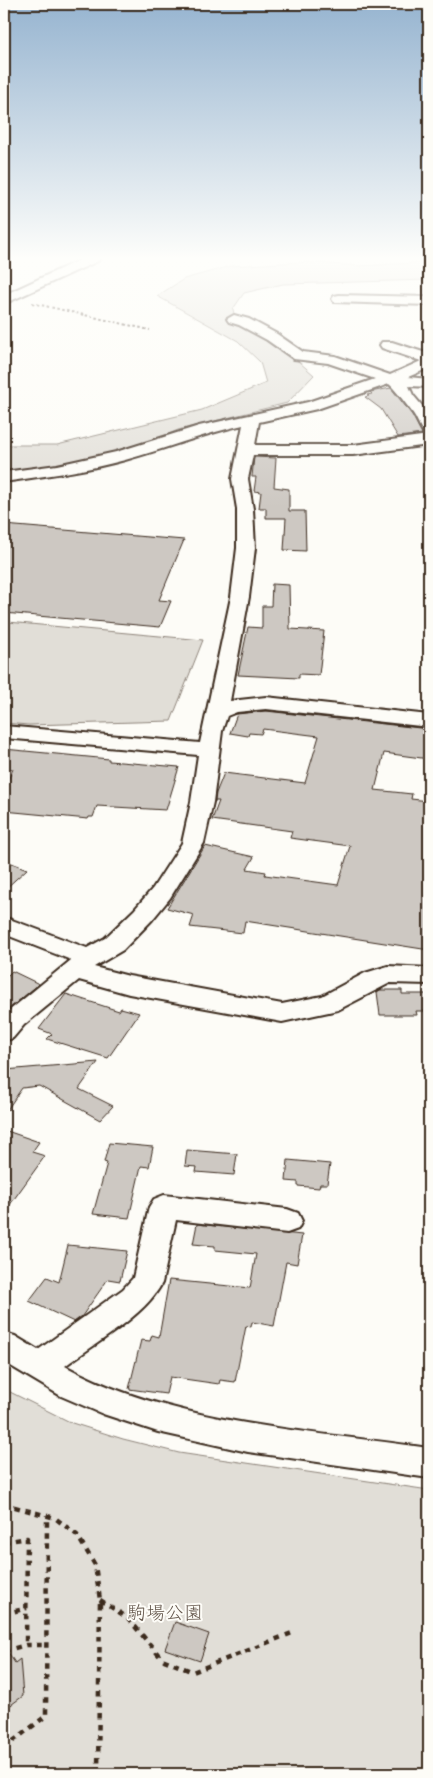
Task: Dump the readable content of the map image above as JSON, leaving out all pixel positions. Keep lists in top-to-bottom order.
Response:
{
  "parks": ["駒場公園"]
}
